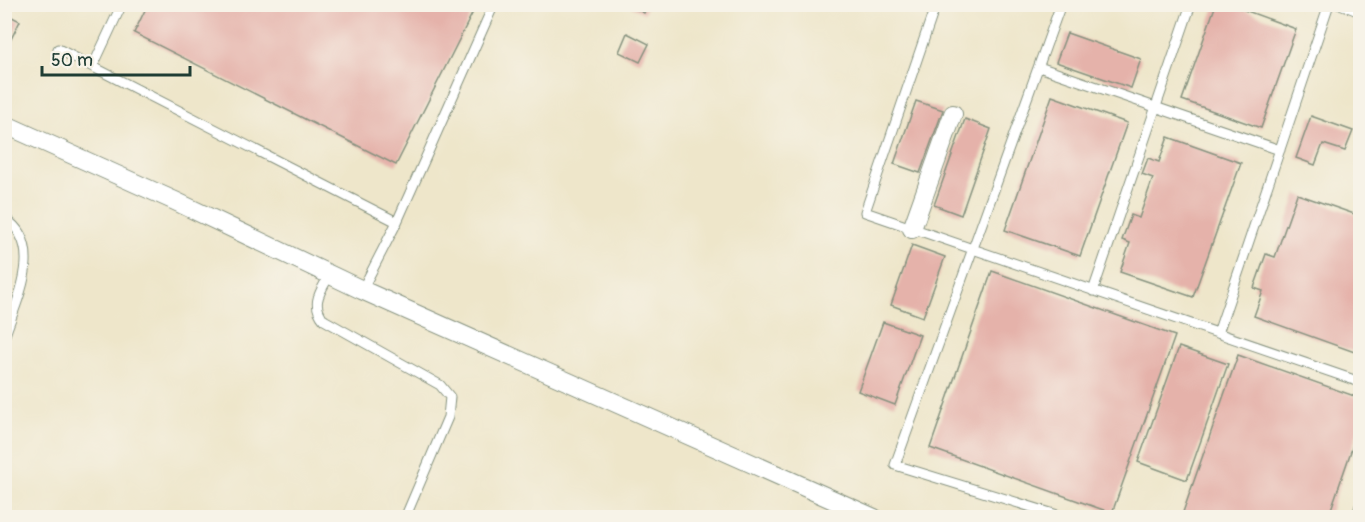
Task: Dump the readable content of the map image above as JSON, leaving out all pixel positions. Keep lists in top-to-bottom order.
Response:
{
  "scale_bar": "50 m"
}
